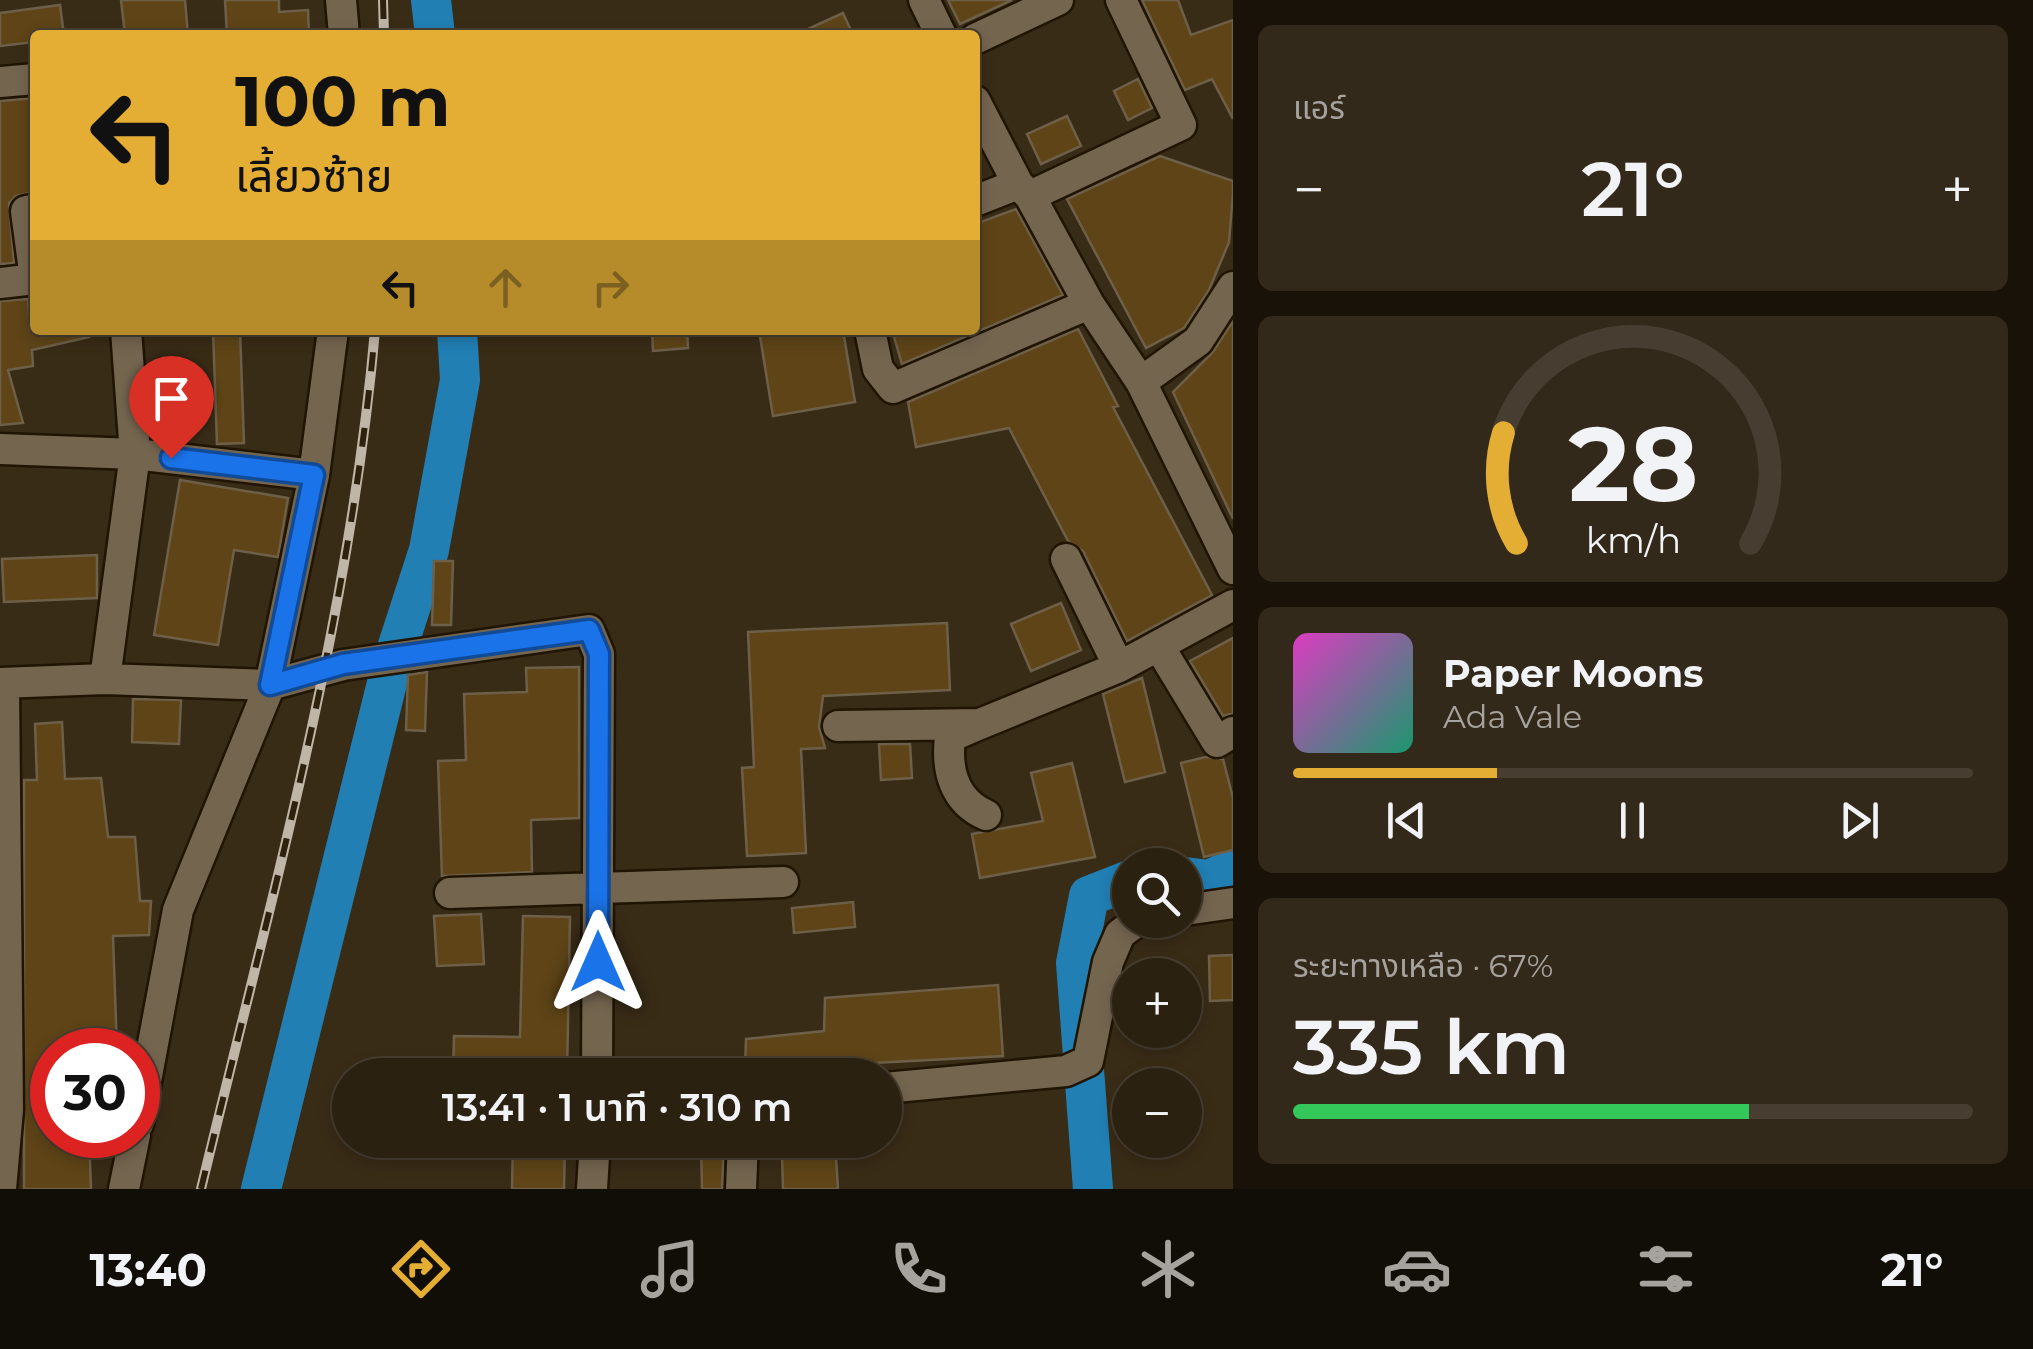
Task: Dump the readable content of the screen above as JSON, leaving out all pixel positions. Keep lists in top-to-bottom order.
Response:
{
  "page": {
    "tile": [
      "แอร์",
      ["ระยะทางเหลือ · 67%", "335 km"]
    ],
    "turn": ["100 m", "เลี้ยวซ้าย"],
    "heat": ["−", "21°", "+"],
    "song": ["Paper Moons", "Ada Vale"],
    "map_buttons": ["+", "−"],
    "limit": "30",
    "trip": "13:41 · 1 นาที · 310 m",
    "tabs": ["13:40", "21°"],
    "gauge": ["28", "km/h"]
  }
}
